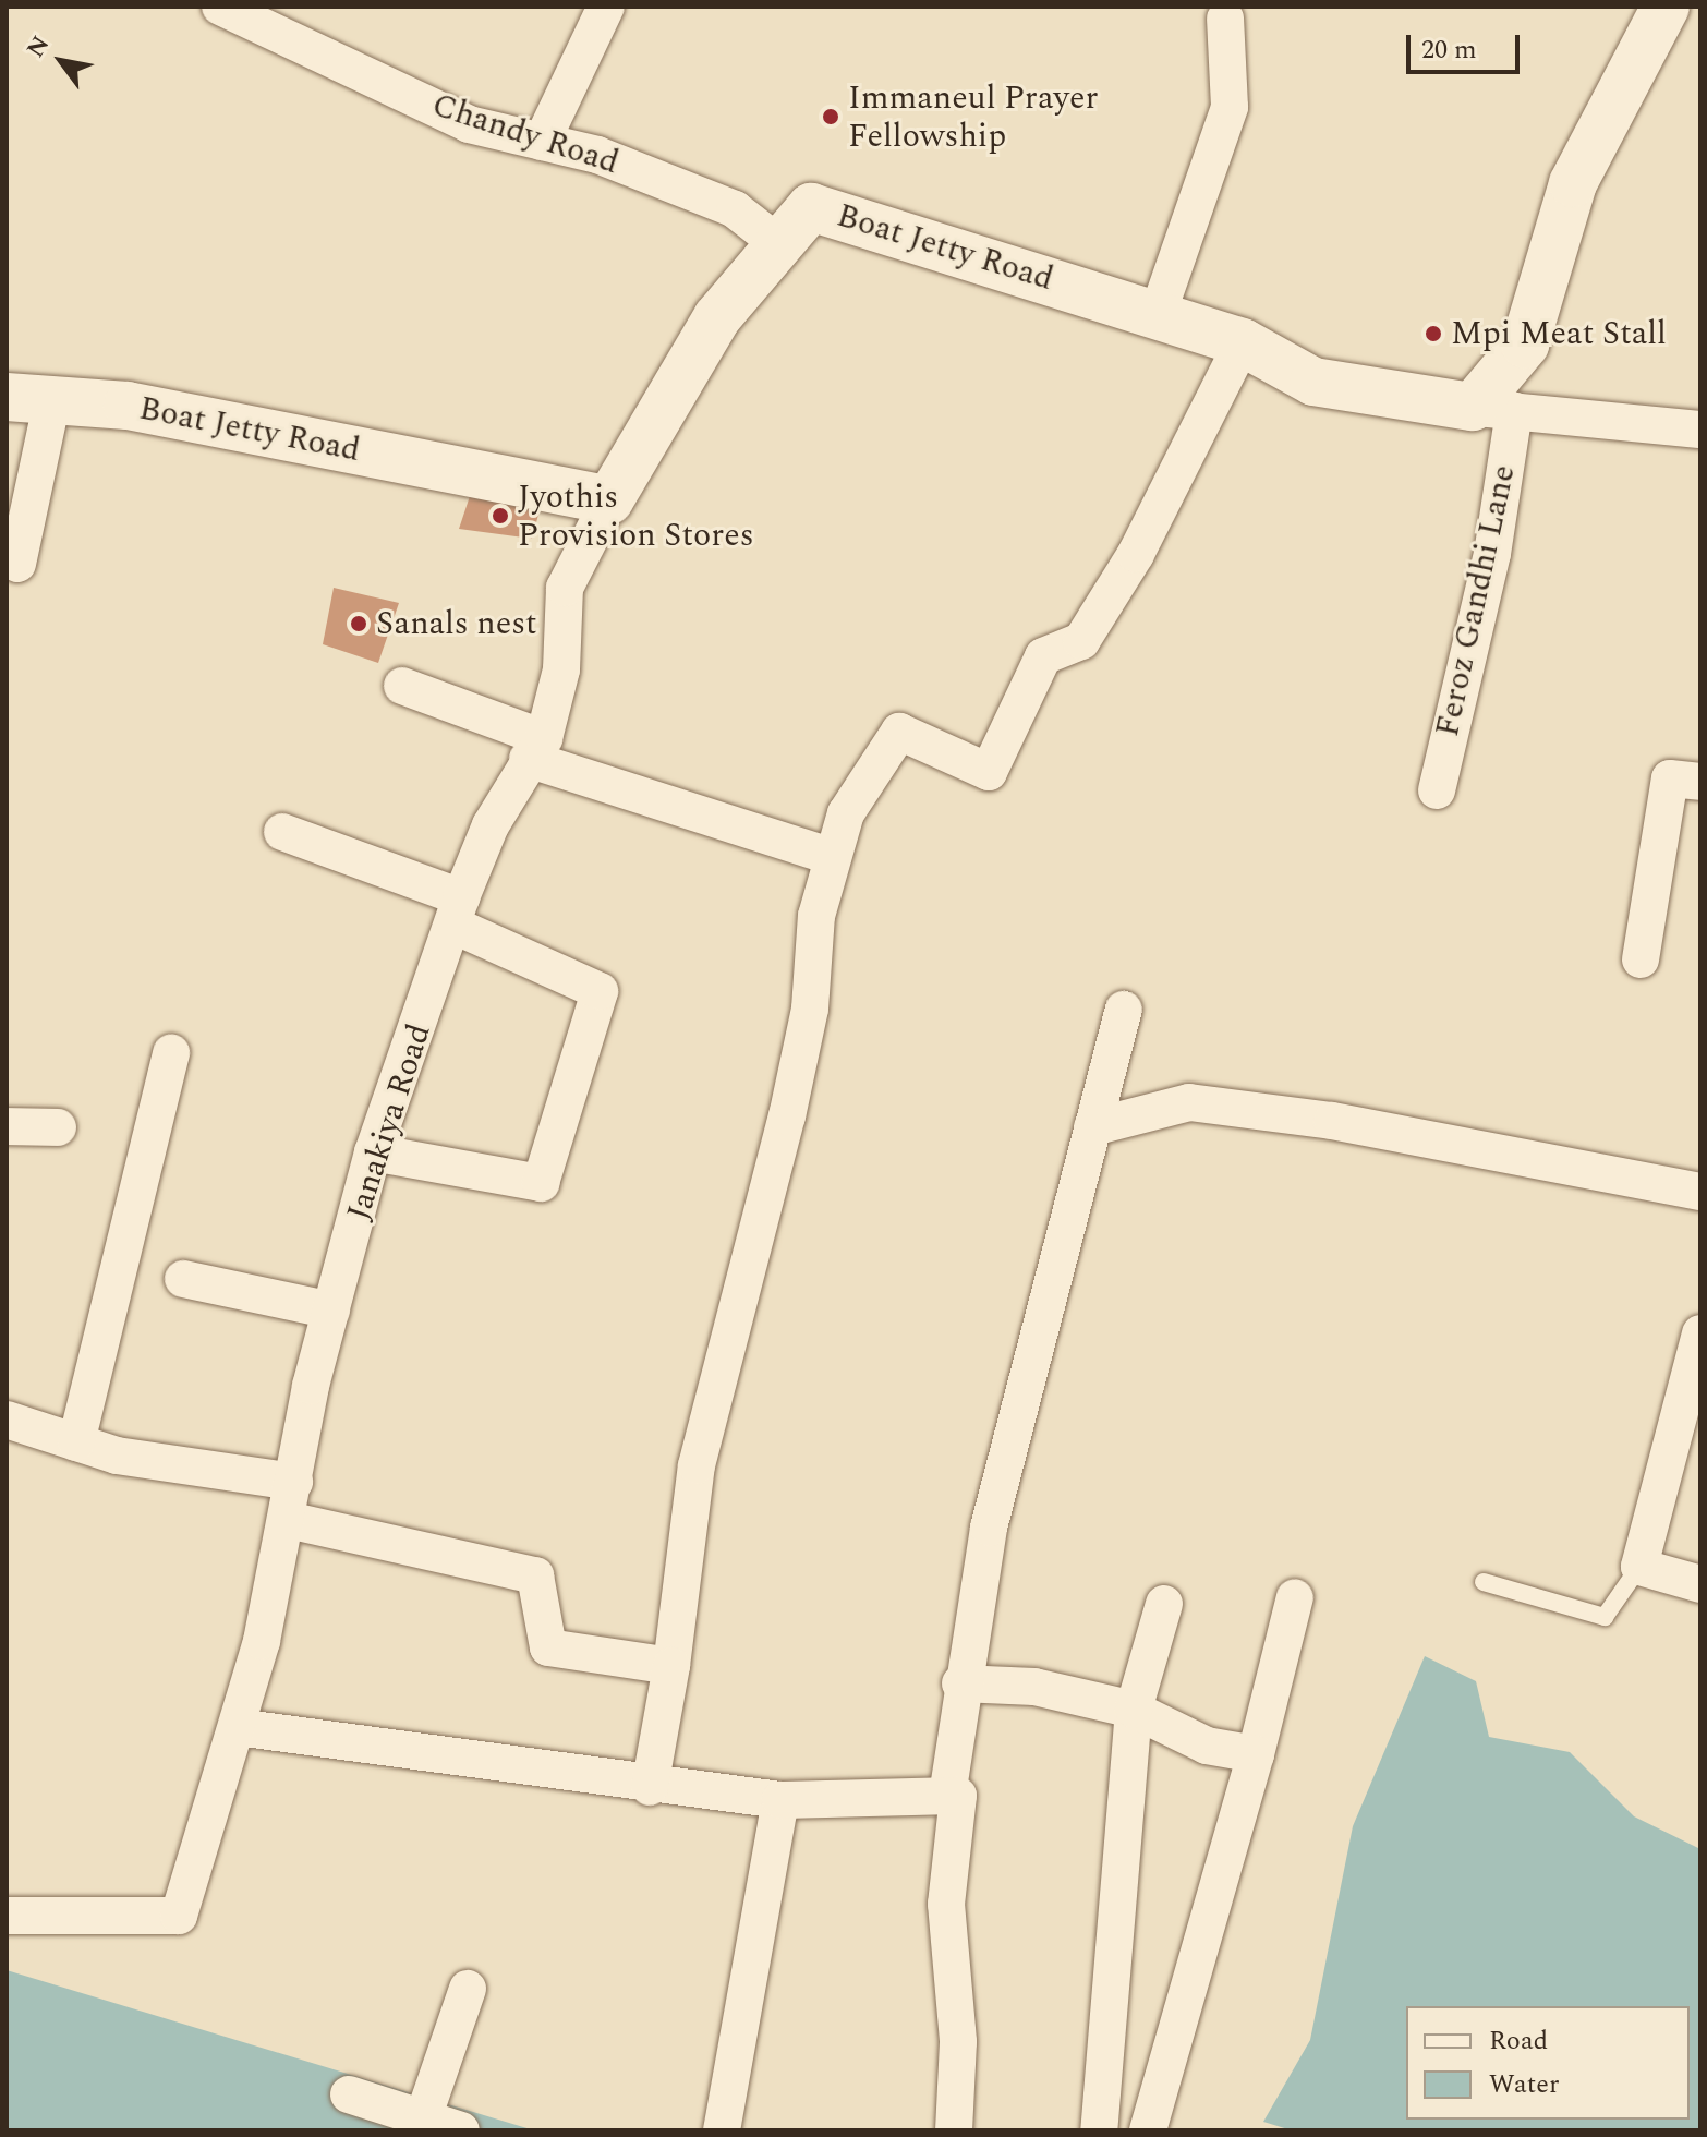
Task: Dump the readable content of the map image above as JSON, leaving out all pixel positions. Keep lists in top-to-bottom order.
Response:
{
  "streets": {
    "street": [
      "Chandy Road",
      "Boat Jetty Road",
      "Feroz Gandhi Lane",
      "Janakiya Road"
    ]
  },
  "crossings": [
    ["Chandy Road", "Boat Jetty Road"],
    ["Boat Jetty Road", "Feroz Gandhi Lane"],
    ["Boat Jetty Road", "Janakiya Road"]
  ],
  "places": [
    "Immaneul Prayer Fellowship",
    "Mpi Meat Stall",
    "Jyothis Provision Stores",
    "Sanals nest"
  ],
  "legend": ["Road", "Water"],
  "scale_bar": "20 m",
  "north": "top left"
}
